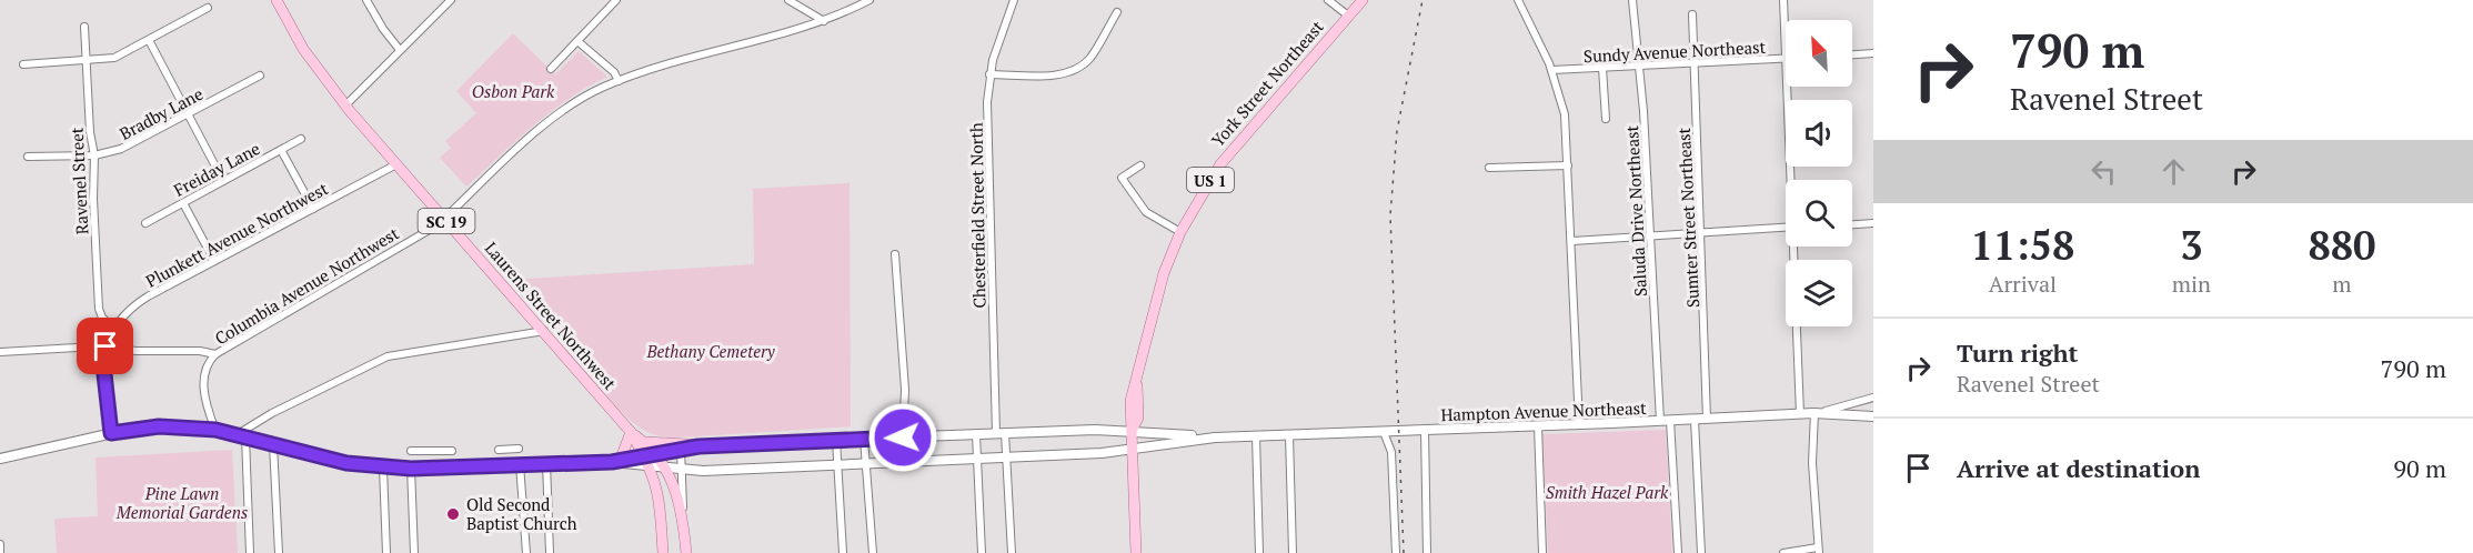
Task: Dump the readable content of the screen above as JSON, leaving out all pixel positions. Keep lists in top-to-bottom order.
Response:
{
  "streets": {
    "main road": [
      "York Street Northeast",
      "US 1",
      "SC 19",
      "Laurens Street Northwest"
    ],
    "street": [
      "Sundy Avenue Northeast",
      "Bradby Lane",
      "Freiday Lane",
      "Ravenel Street",
      "Saluda Drive Northeast",
      "Chesterfield Street North",
      "Sumter Street Northeast",
      "Plunkett Avenue Northwest",
      "Columbia Avenue Northwest",
      "Hampton Avenue Northeast"
    ]
  },
  "crossings": [
    ["Sundy Avenue Northeast", "Saluda Drive Northeast"],
    ["Sundy Avenue Northeast", "Sumter Street Northeast"],
    ["York Street Northeast", "Hampton Avenue Northeast"],
    ["Bradby Lane", "Ravenel Street"],
    ["Ravenel Street", "Plunkett Avenue Northwest"],
    ["Saluda Drive Northeast", "Hampton Avenue Northeast"],
    ["Chesterfield Street North", "Hampton Avenue Northeast"],
    ["Sumter Street Northeast", "Hampton Avenue Northeast"],
    ["Plunkett Avenue Northwest", "Laurens Street Northwest"],
    ["Columbia Avenue Northwest", "Laurens Street Northwest"],
    ["Laurens Street Northwest", "Hampton Avenue Northeast"]
  ],
  "parks": [
    "Osbon Park",
    "Bethany Cemetery",
    "Smith Hazel Park",
    "Pine Lawn Memorial Gardens"
  ],
  "places": ["Old Second Baptist Church"],
  "north": "top left",
  "page": {
    "turn": ["790 m", "Ravenel Street"],
    "eta": [
      "11:58",
      "Arrival",
      "3",
      "min",
      "880",
      "m"
    ],
    "list": [
      {
        "name": "Turn right",
        "note": "Ravenel Street",
        "value": "790 m"
      },
      {
        "name": "Arrive at destination",
        "value": "90 m"
      }
    ]
  }
}
